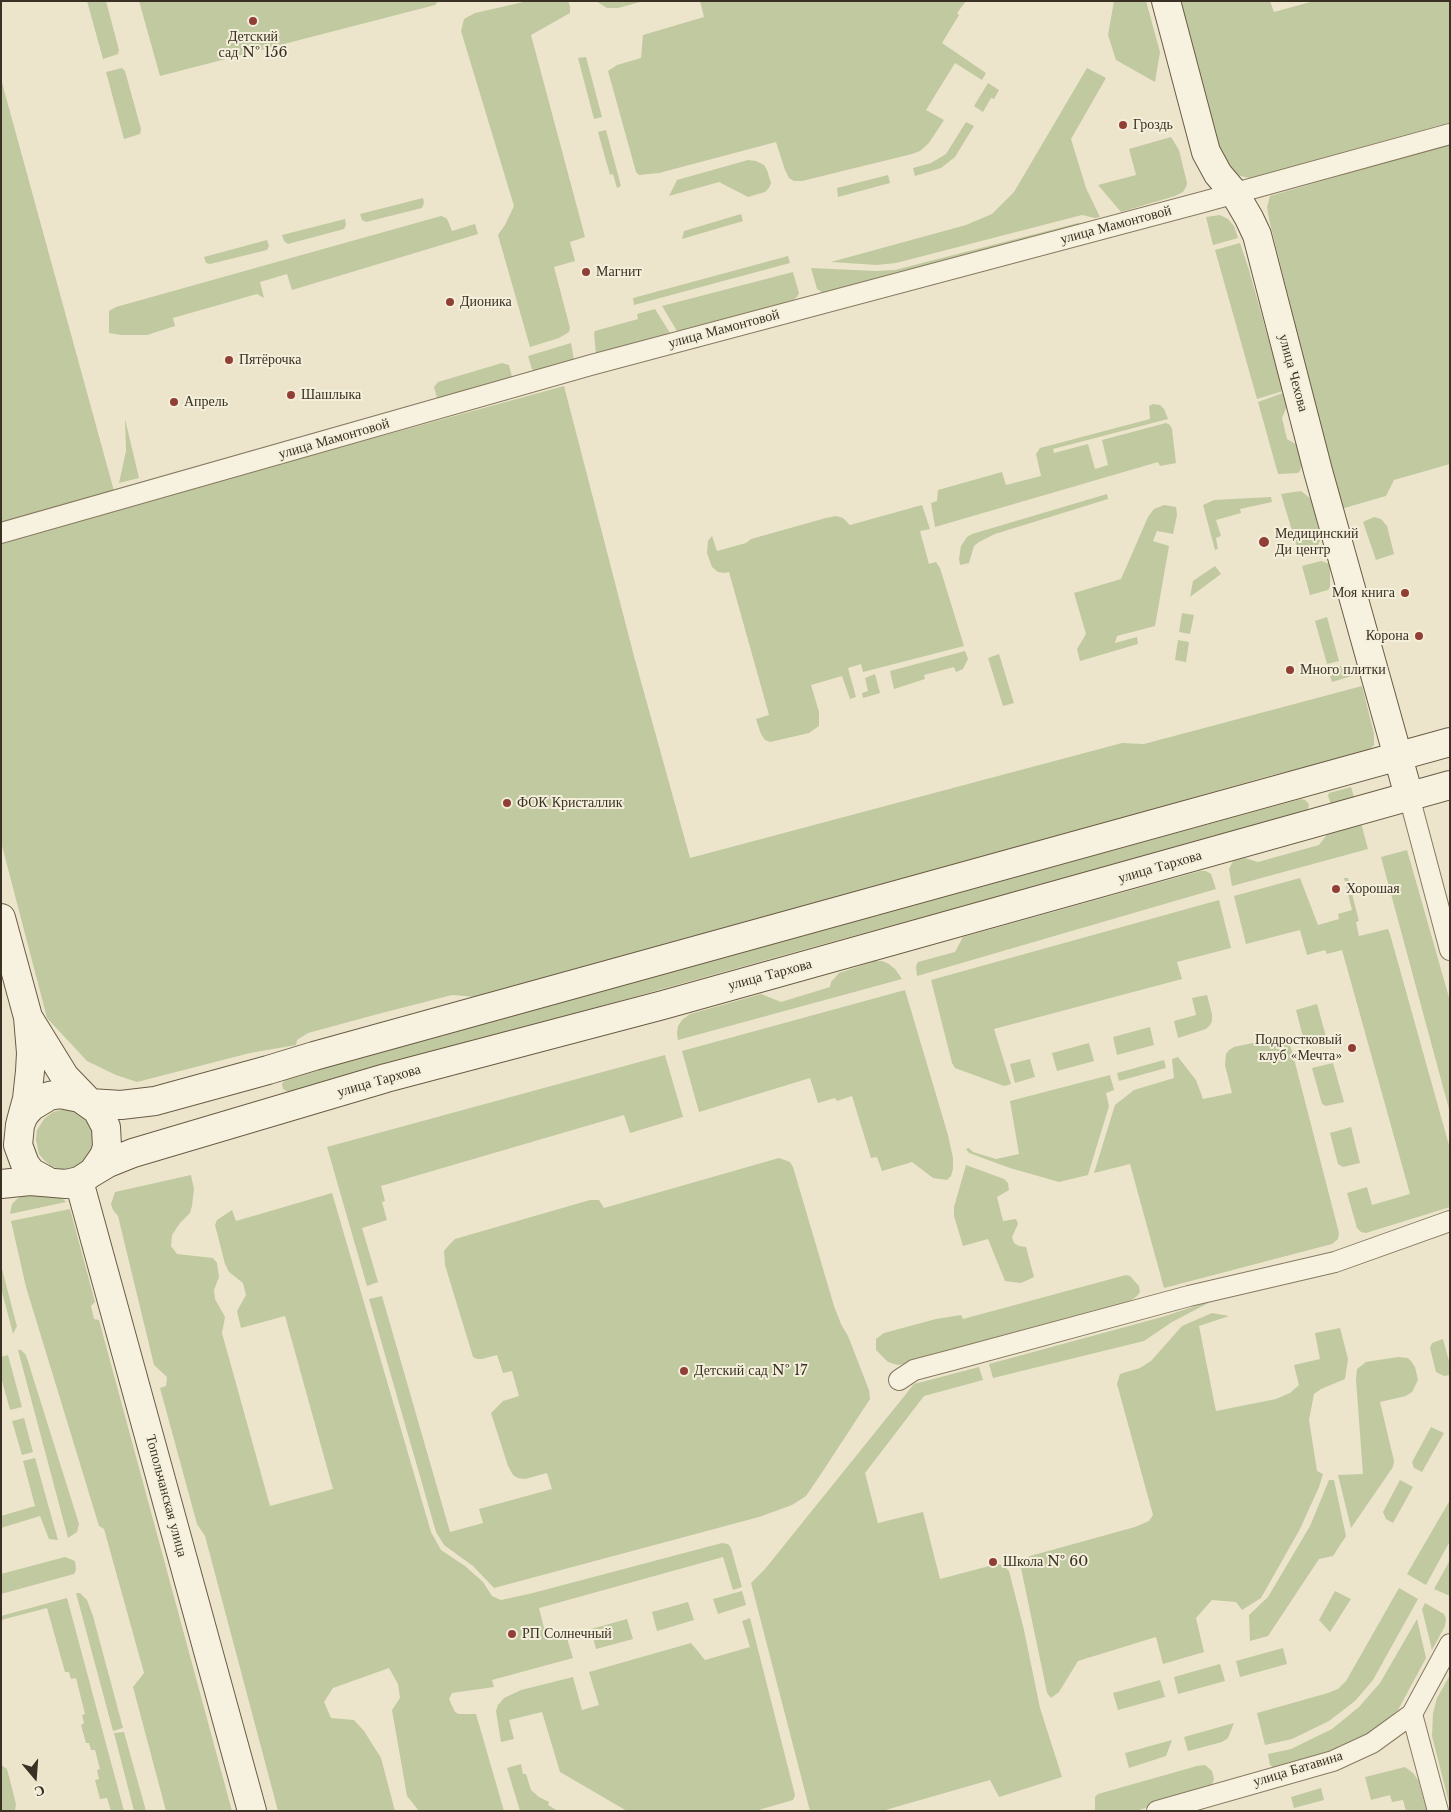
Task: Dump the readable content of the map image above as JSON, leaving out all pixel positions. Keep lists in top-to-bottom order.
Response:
{
  "streets": {
    "main road": ["улица Чехова", "улица Тархова", "Топольчанская улица"],
    "street": ["улица Мамонтовой", "улица Батавина"]
  },
  "crossings": [
    ["улица Мамонтовой", "улица Чехова"],
    ["улица Чехова", "улица Тархова"],
    ["улица Тархова", "Топольчанская улица"]
  ],
  "places": [
    "Детский сад № 156",
    "Гроздь",
    "Магнит",
    "Дионика",
    "Пятёрочка",
    "Шашлыка",
    "Апрель",
    "Медицинский Ди центр",
    "Моя книга",
    "Корона",
    "Много плитки",
    "ФОК Кристаллик",
    "Хорошая",
    "Подростковый клуб «Мечта»",
    "Детский сад № 17",
    "Школа № 60",
    "РП Солнечный"
  ],
  "north": "bottom"
}
